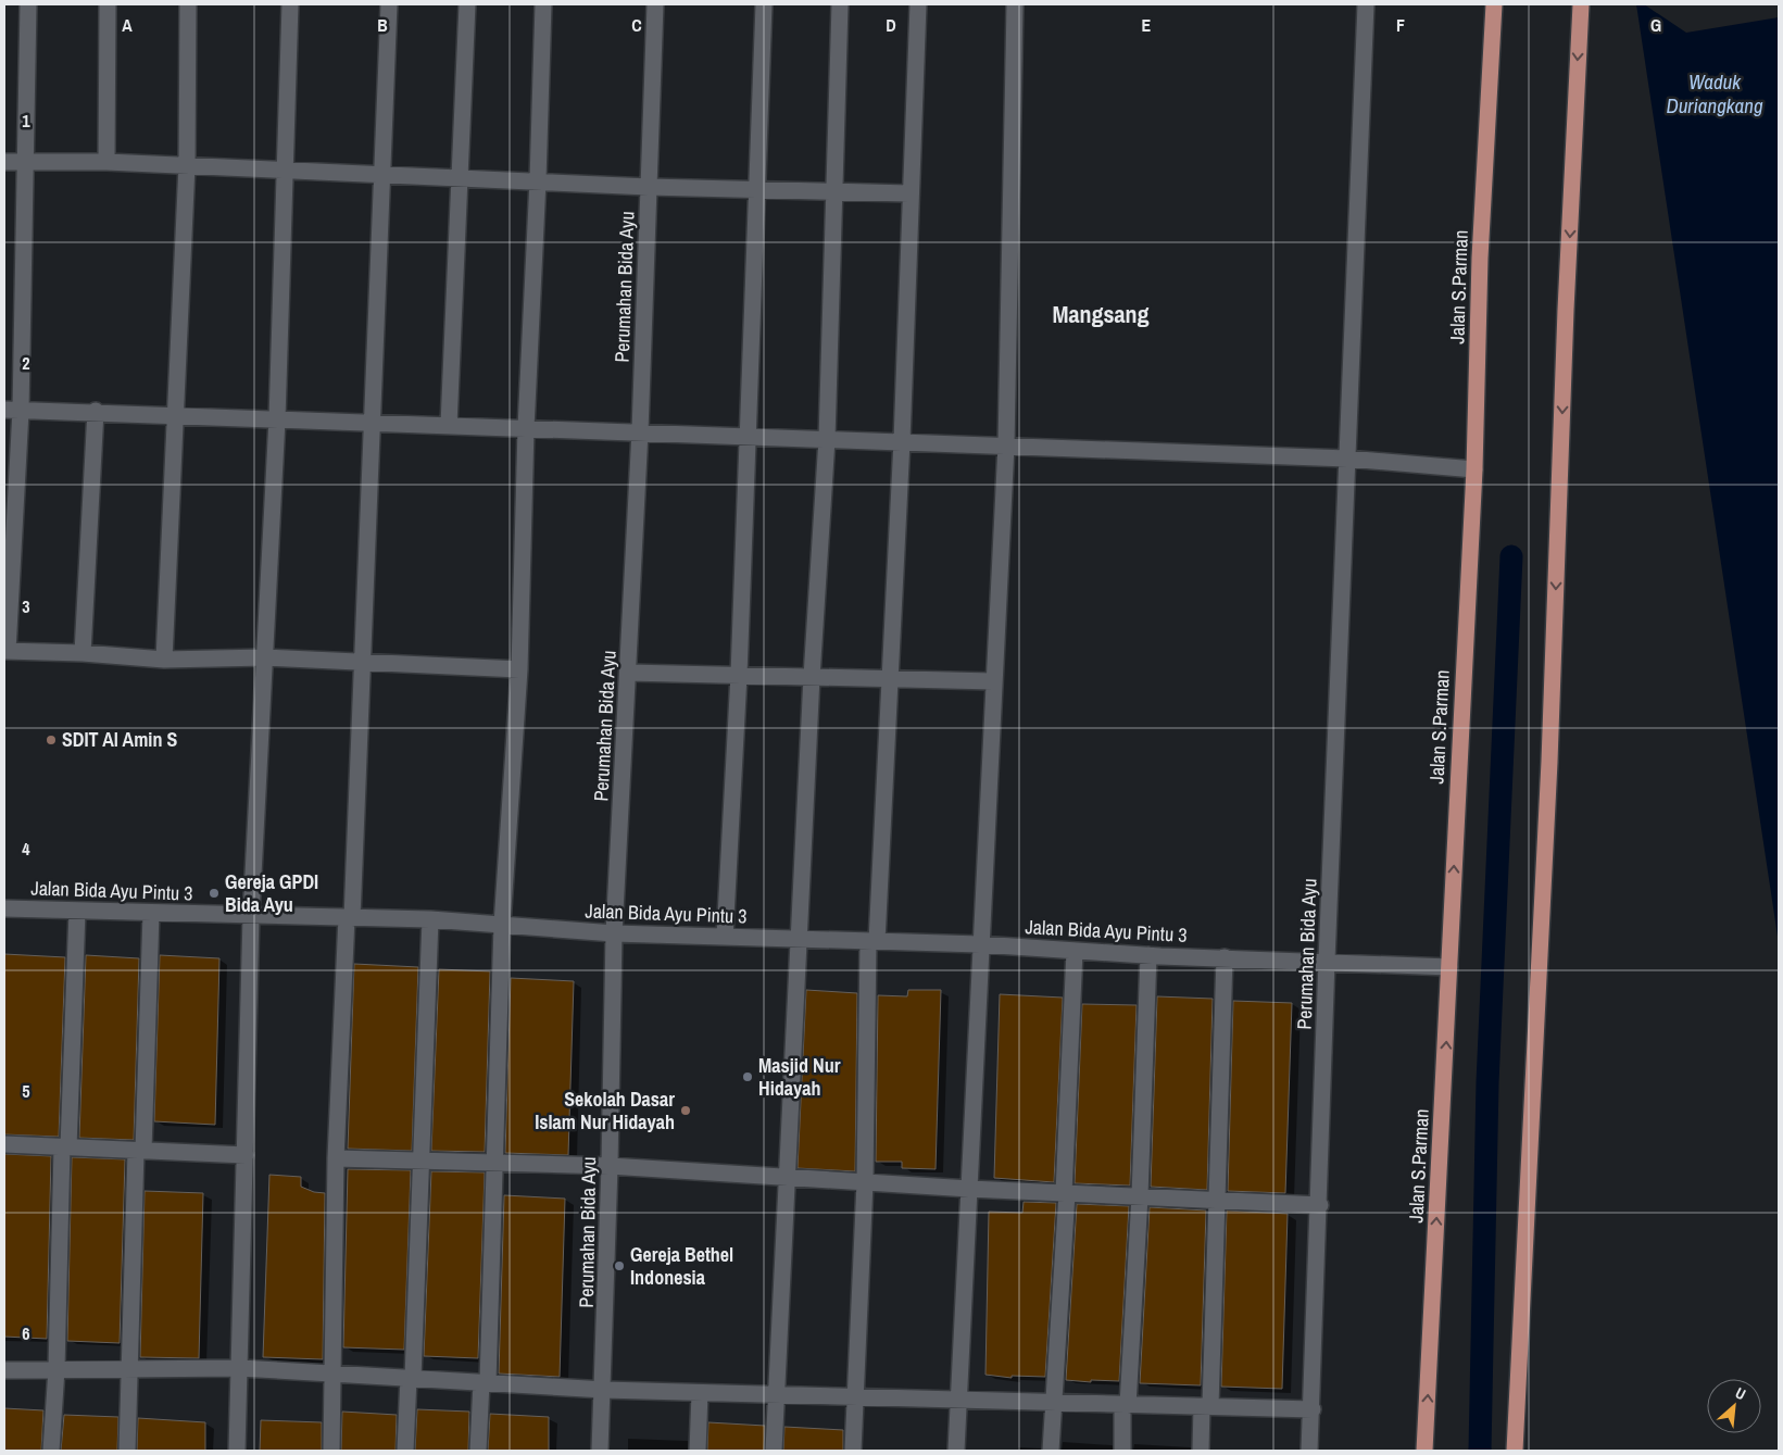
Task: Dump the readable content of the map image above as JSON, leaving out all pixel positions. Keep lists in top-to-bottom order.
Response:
{
  "streets": {
    "main road": ["Jalan S.Parman"],
    "street": ["Perumahan Bida Ayu", "Jalan Bida Ayu Pintu 3"]
  },
  "crossings": [
    ["Perumahan Bida Ayu", "Jalan Bida Ayu Pintu 3"],
    ["Jalan S.Parman", "Jalan Bida Ayu Pintu 3"]
  ],
  "districts": ["Mangsang"],
  "water": ["Waduk Duriangkang"],
  "places": [
    "SDIT Al Amin S",
    "Gereja GPDI Bida Ayu",
    "Masjid Nur Hidayah",
    "Sekolah Dasar Islam Nur Hidayah",
    "Gereja Bethel Indonesia"
  ],
  "north": "top right",
  "grid": {
    "columns": [
      "A",
      "B",
      "C",
      "D",
      "E",
      "F",
      "G"
    ],
    "rows": [
      "1",
      "2",
      "3",
      "4",
      "5",
      "6"
    ]
  }
}
